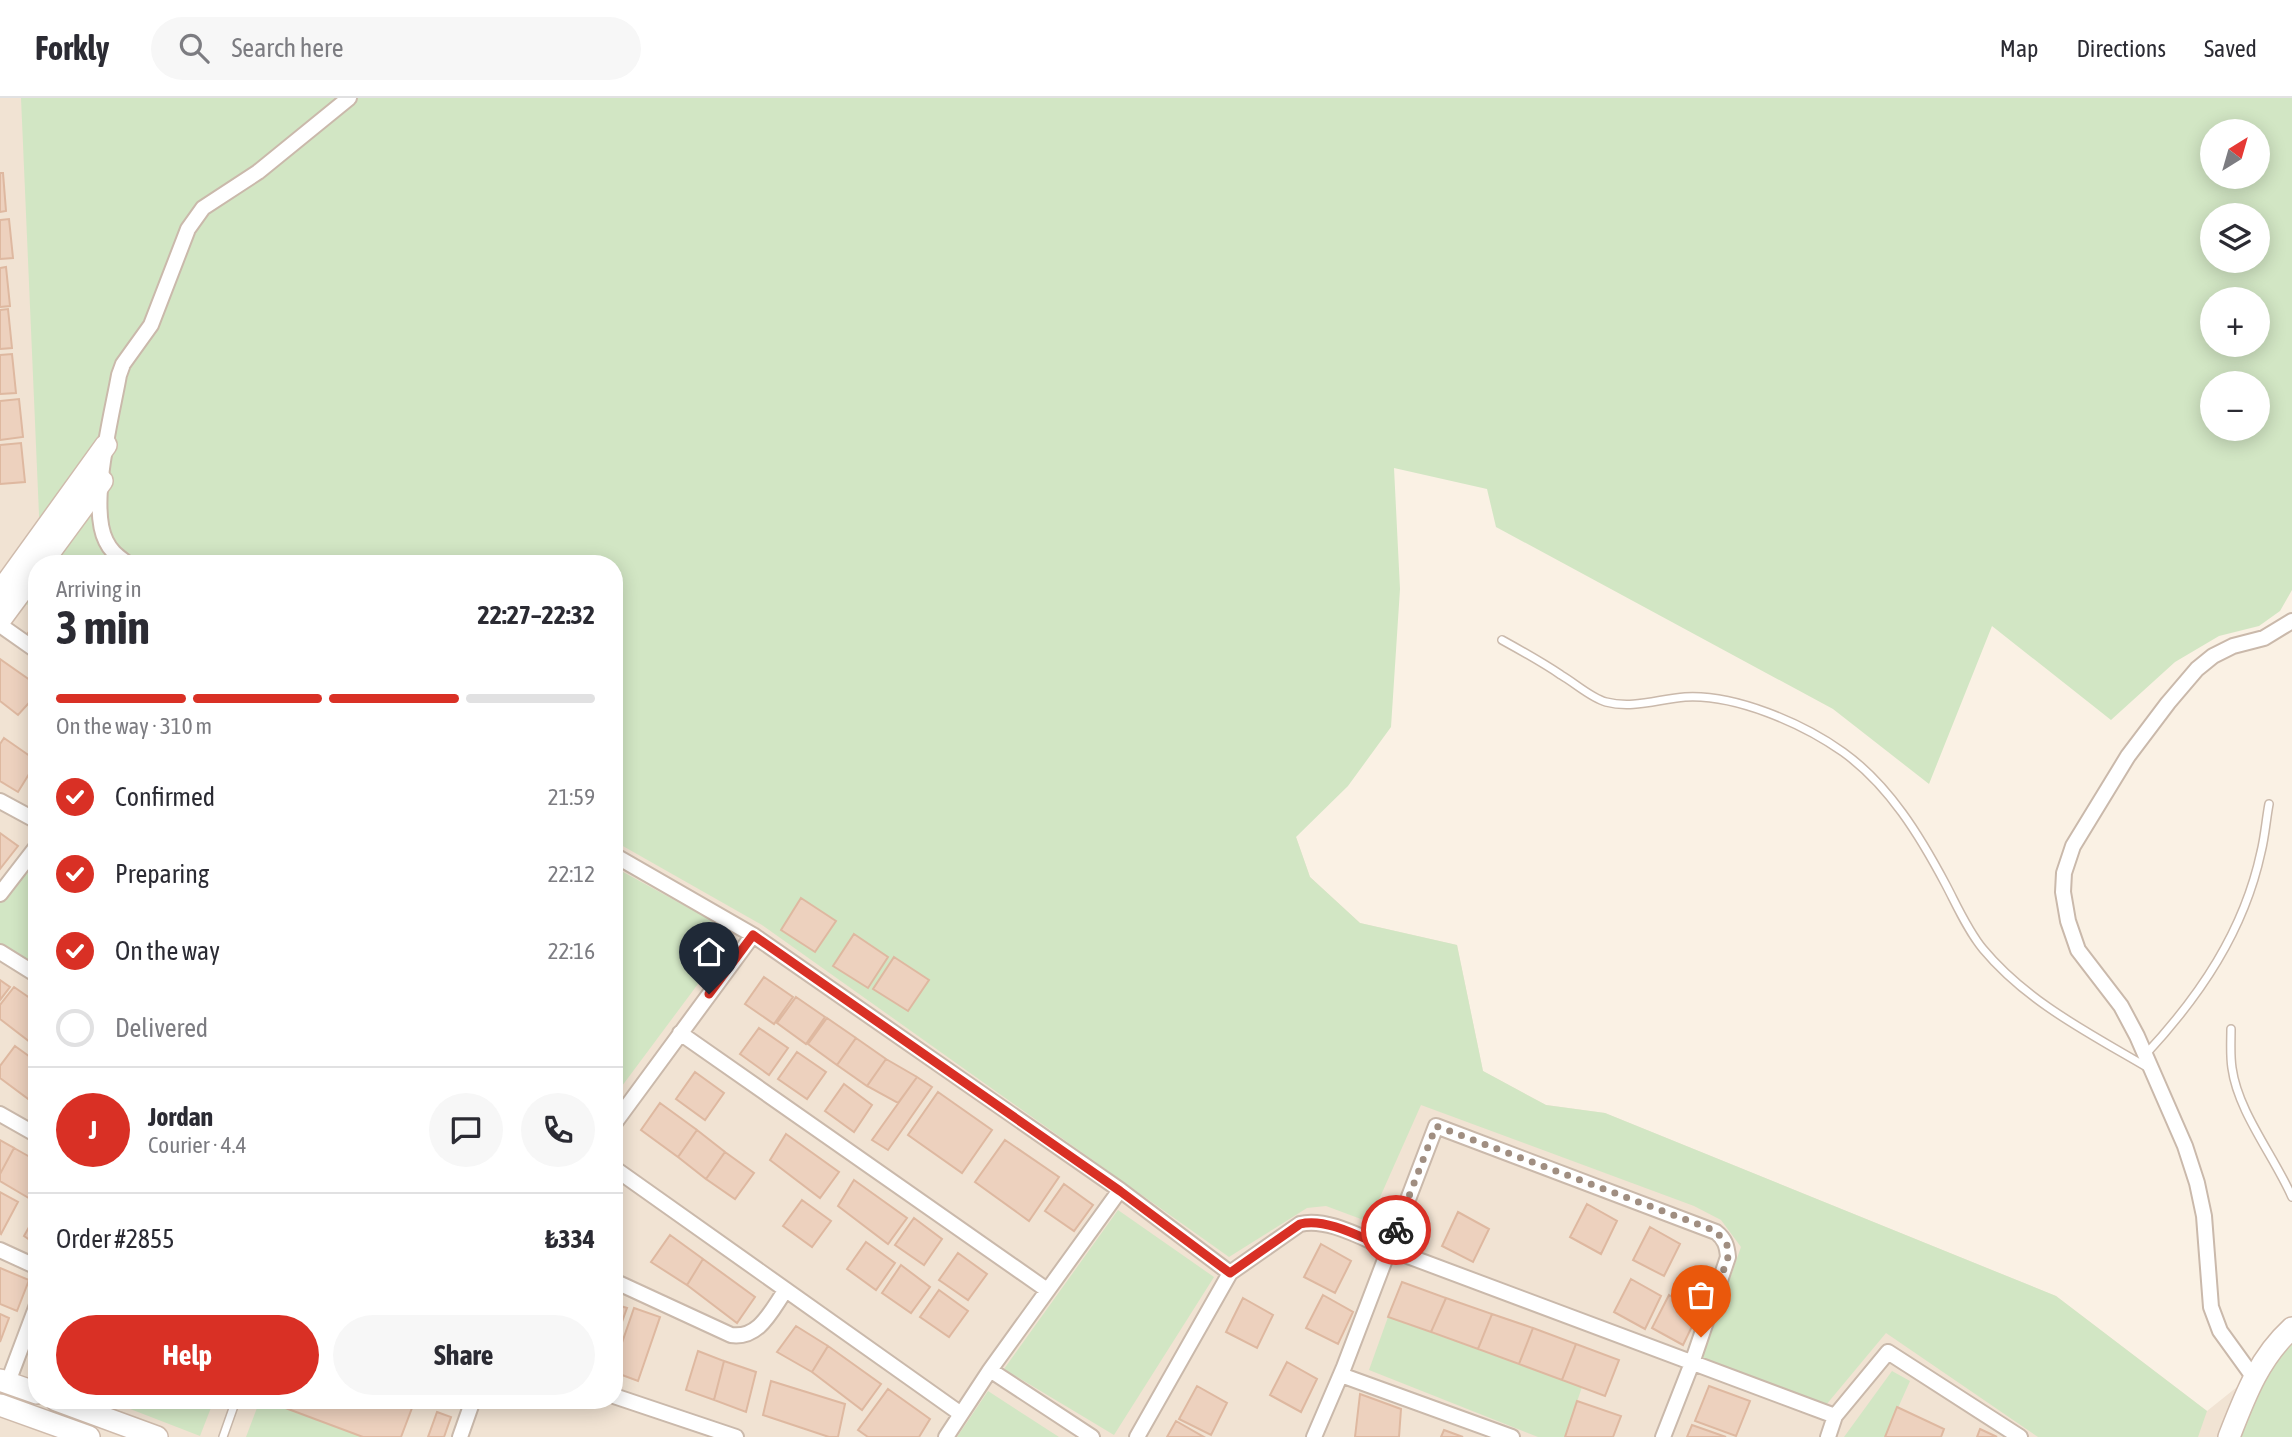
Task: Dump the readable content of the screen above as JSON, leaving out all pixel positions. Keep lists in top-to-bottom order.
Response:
{
  "north": "top right",
  "page": {
    "header": "Forkly",
    "search": "Search here",
    "nav": ["Map", "Directions", "Saved"],
    "map_buttons": ["+", "−"],
    "heading": ["3 min", "Arriving in", "22:27–22:32"],
    "panel": [
      "Jordan",
      "Courier · 4.4",
      "Order #2855",
      "₺334"
    ],
    "bar": "On the way · 310 m",
    "list": [
      ["Confirmed", "21:59"],
      ["Preparing", "22:12"],
      ["On the way", "22:16"],
      "Delivered"
    ],
    "round": "J",
    "buttons": ["Help", "Share"]
  }
}
